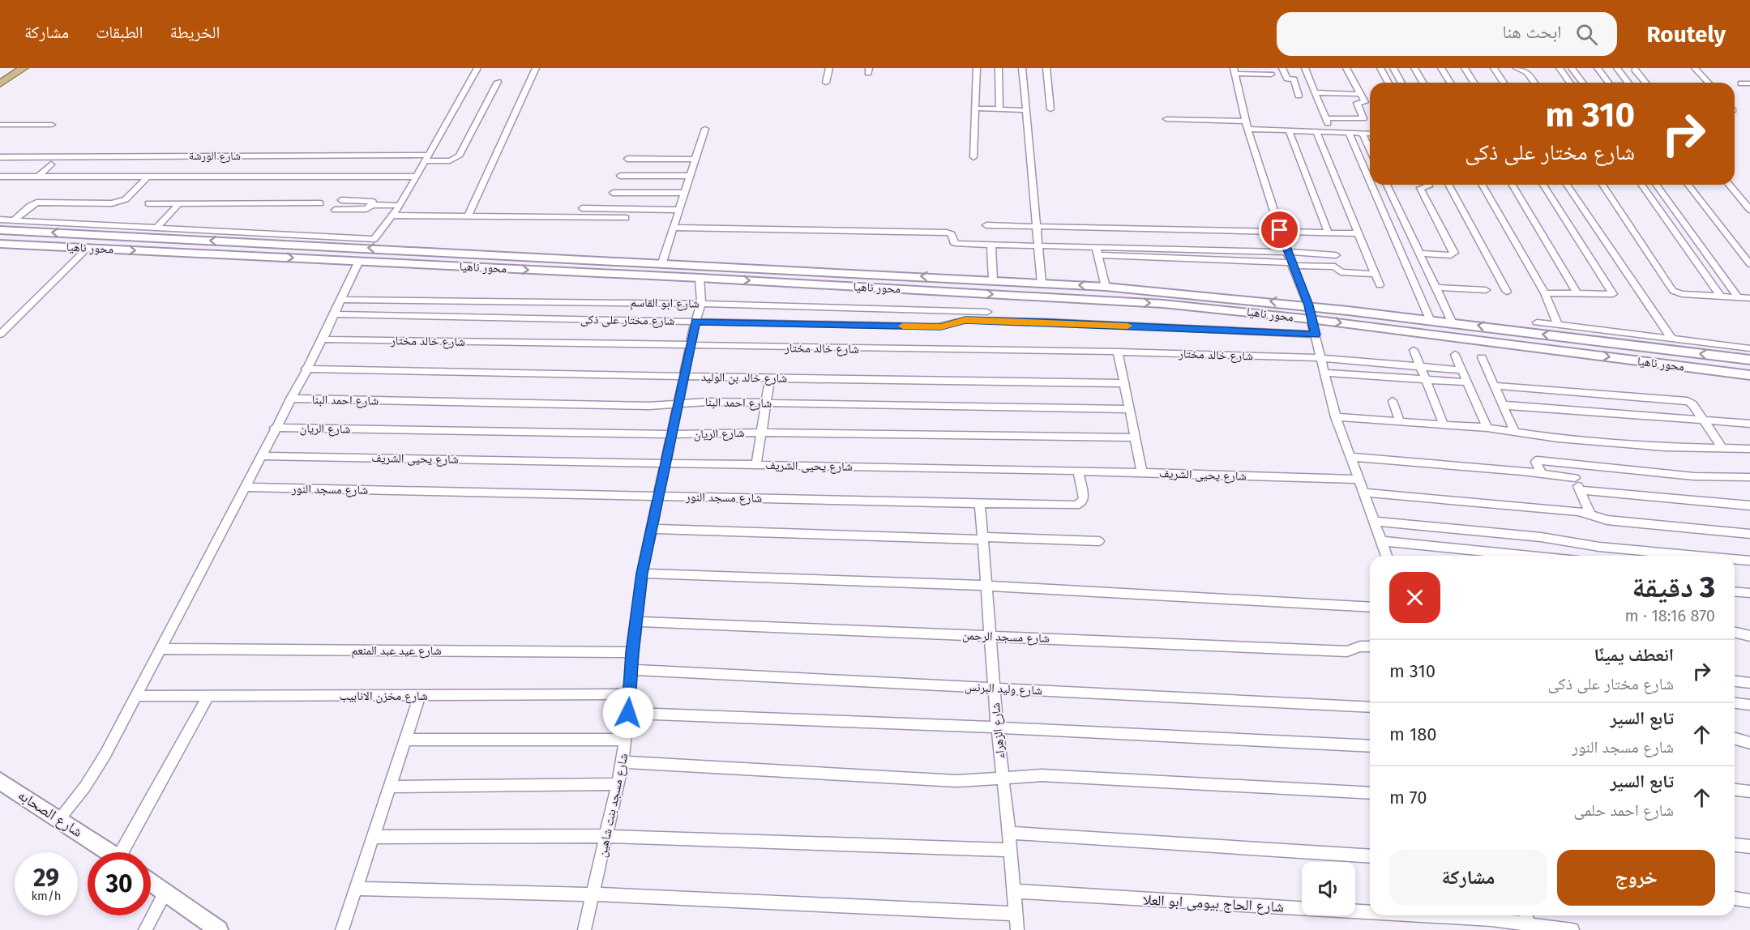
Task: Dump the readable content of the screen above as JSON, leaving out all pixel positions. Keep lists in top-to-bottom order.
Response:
{
  "streets": {
    "main road": ["محور ناهيا", "شارع الصحابه"],
    "street": [
      "شارع الورشة",
      "شارع ابو القاسم",
      "شارع مختار على ذكى",
      "شارع خالد مختار",
      "شارع خالد بن الوليد",
      "شارع احمد البنا",
      "شارع الريان",
      "شارع يحيى الشريف",
      "شارع مسجد النور",
      "شارع مسجد الرحمن",
      "شارع عيد عبد المنعم",
      "شارع وليد البرنس",
      "شارع مخزن الانابيب",
      "شارع الزهراء",
      "شارع مسجد بنت شاهين",
      "شارع الحاج بيومى ابو العلا"
    ]
  },
  "crossings": [
    ["محور ناهيا", "شارع مسجد بنت شاهين"],
    ["شارع ابو القاسم", "شارع مسجد بنت شاهين"],
    ["شارع مختار على ذكى", "شارع مسجد بنت شاهين"],
    ["شارع خالد مختار", "شارع مسجد بنت شاهين"],
    ["شارع خالد بن الوليد", "شارع مسجد بنت شاهين"],
    ["شارع احمد البنا", "شارع مسجد بنت شاهين"],
    ["شارع الريان", "شارع مسجد بنت شاهين"],
    ["شارع يحيى الشريف", "شارع مسجد النور"],
    ["شارع يحيى الشريف", "شارع مسجد بنت شاهين"],
    ["شارع مسجد النور", "شارع الزهراء"],
    ["شارع مسجد النور", "شارع مسجد بنت شاهين"],
    ["شارع مسجد الرحمن", "شارع الزهراء"],
    ["شارع مسجد الرحمن", "شارع مسجد بنت شاهين"],
    ["شارع عيد عبد المنعم", "شارع مسجد بنت شاهين"],
    ["شارع وليد البرنس", "شارع الزهراء"],
    ["شارع وليد البرنس", "شارع مسجد بنت شاهين"],
    ["شارع مخزن الانابيب", "شارع مسجد بنت شاهين"],
    ["شارع الزهراء", "شارع الحاج بيومى ابو العلا"]
  ],
  "page": {
    "header": "Routely",
    "search": "ابحث هنا",
    "nav": ["الخريطة", "الطبقات", "مشاركة"],
    "turn": ["310 m", "شارع مختار على ذكى"],
    "heading": ["3 دقيقة", "870 m · 18:16"],
    "list": [
      {
        "name": "انعطف يمينًا",
        "note": "شارع مختار على ذكى",
        "value": "310 m"
      },
      {
        "name": "تابع السير",
        "note": "شارع مسجد النور",
        "value": "180 m"
      },
      {
        "name": "تابع السير",
        "note": "شارع احمد حلمى",
        "value": "70 m"
      }
    ],
    "buttons": ["خروج", "مشاركة"],
    "speed": "29 km/h",
    "limit": "30"
  }
}
